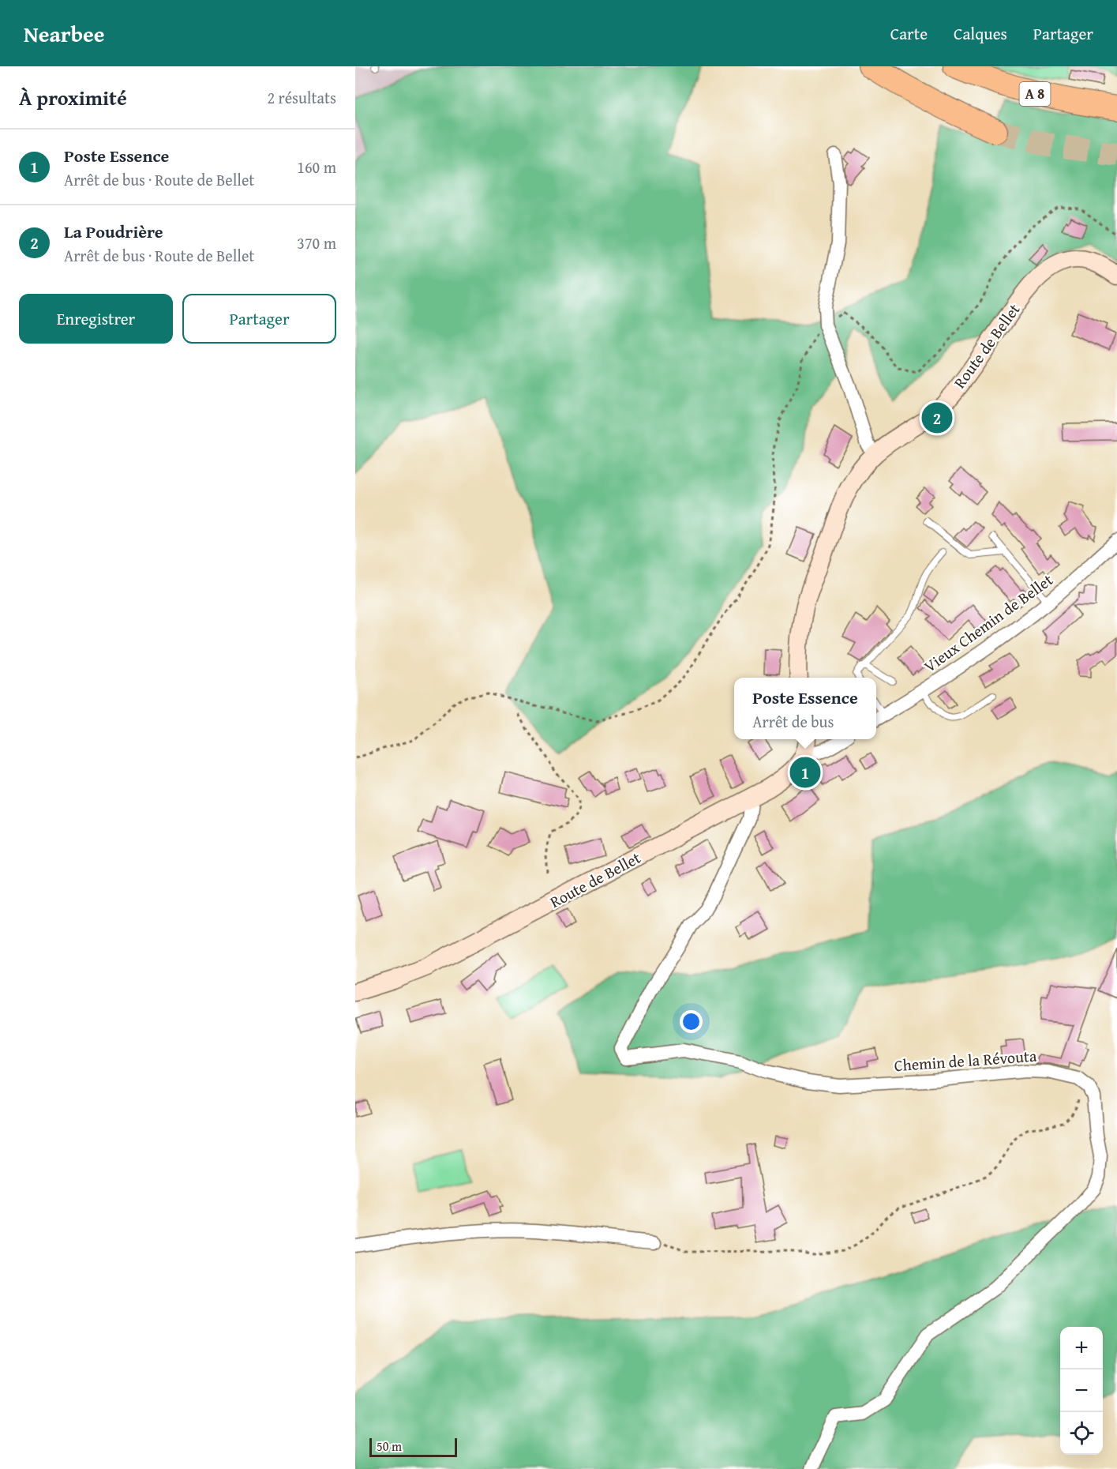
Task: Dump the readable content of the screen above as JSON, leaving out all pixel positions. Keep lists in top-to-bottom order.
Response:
{
  "streets": {
    "highway": ["A 8"],
    "main road": ["Route de Bellet"],
    "street": ["Vieux Chemin de Bellet", "Chemin de la Révouta"]
  },
  "crossings": [
    ["Route de Bellet", "Chemin de la Révouta"]
  ],
  "scale_bar": "50 m",
  "page": {
    "header": "Nearbee",
    "nav": ["Carte", "Calques", "Partager"],
    "heading": ["À proximité", "2 résultats"],
    "list": [
      {
        "mark": "1",
        "name": "Poste Essence",
        "note": "Arrêt de bus · Route de Bellet",
        "value": "160 m"
      },
      {
        "mark": "2",
        "name": "La Poudrière",
        "note": "Arrêt de bus · Route de Bellet",
        "value": "370 m"
      }
    ],
    "buttons": ["Enregistrer", "Partager"],
    "pins": ["2", "1"],
    "popup": ["Poste Essence", "Arrêt de bus"],
    "map_buttons": ["+", "−"],
    "scale": "50 m"
  }
}
